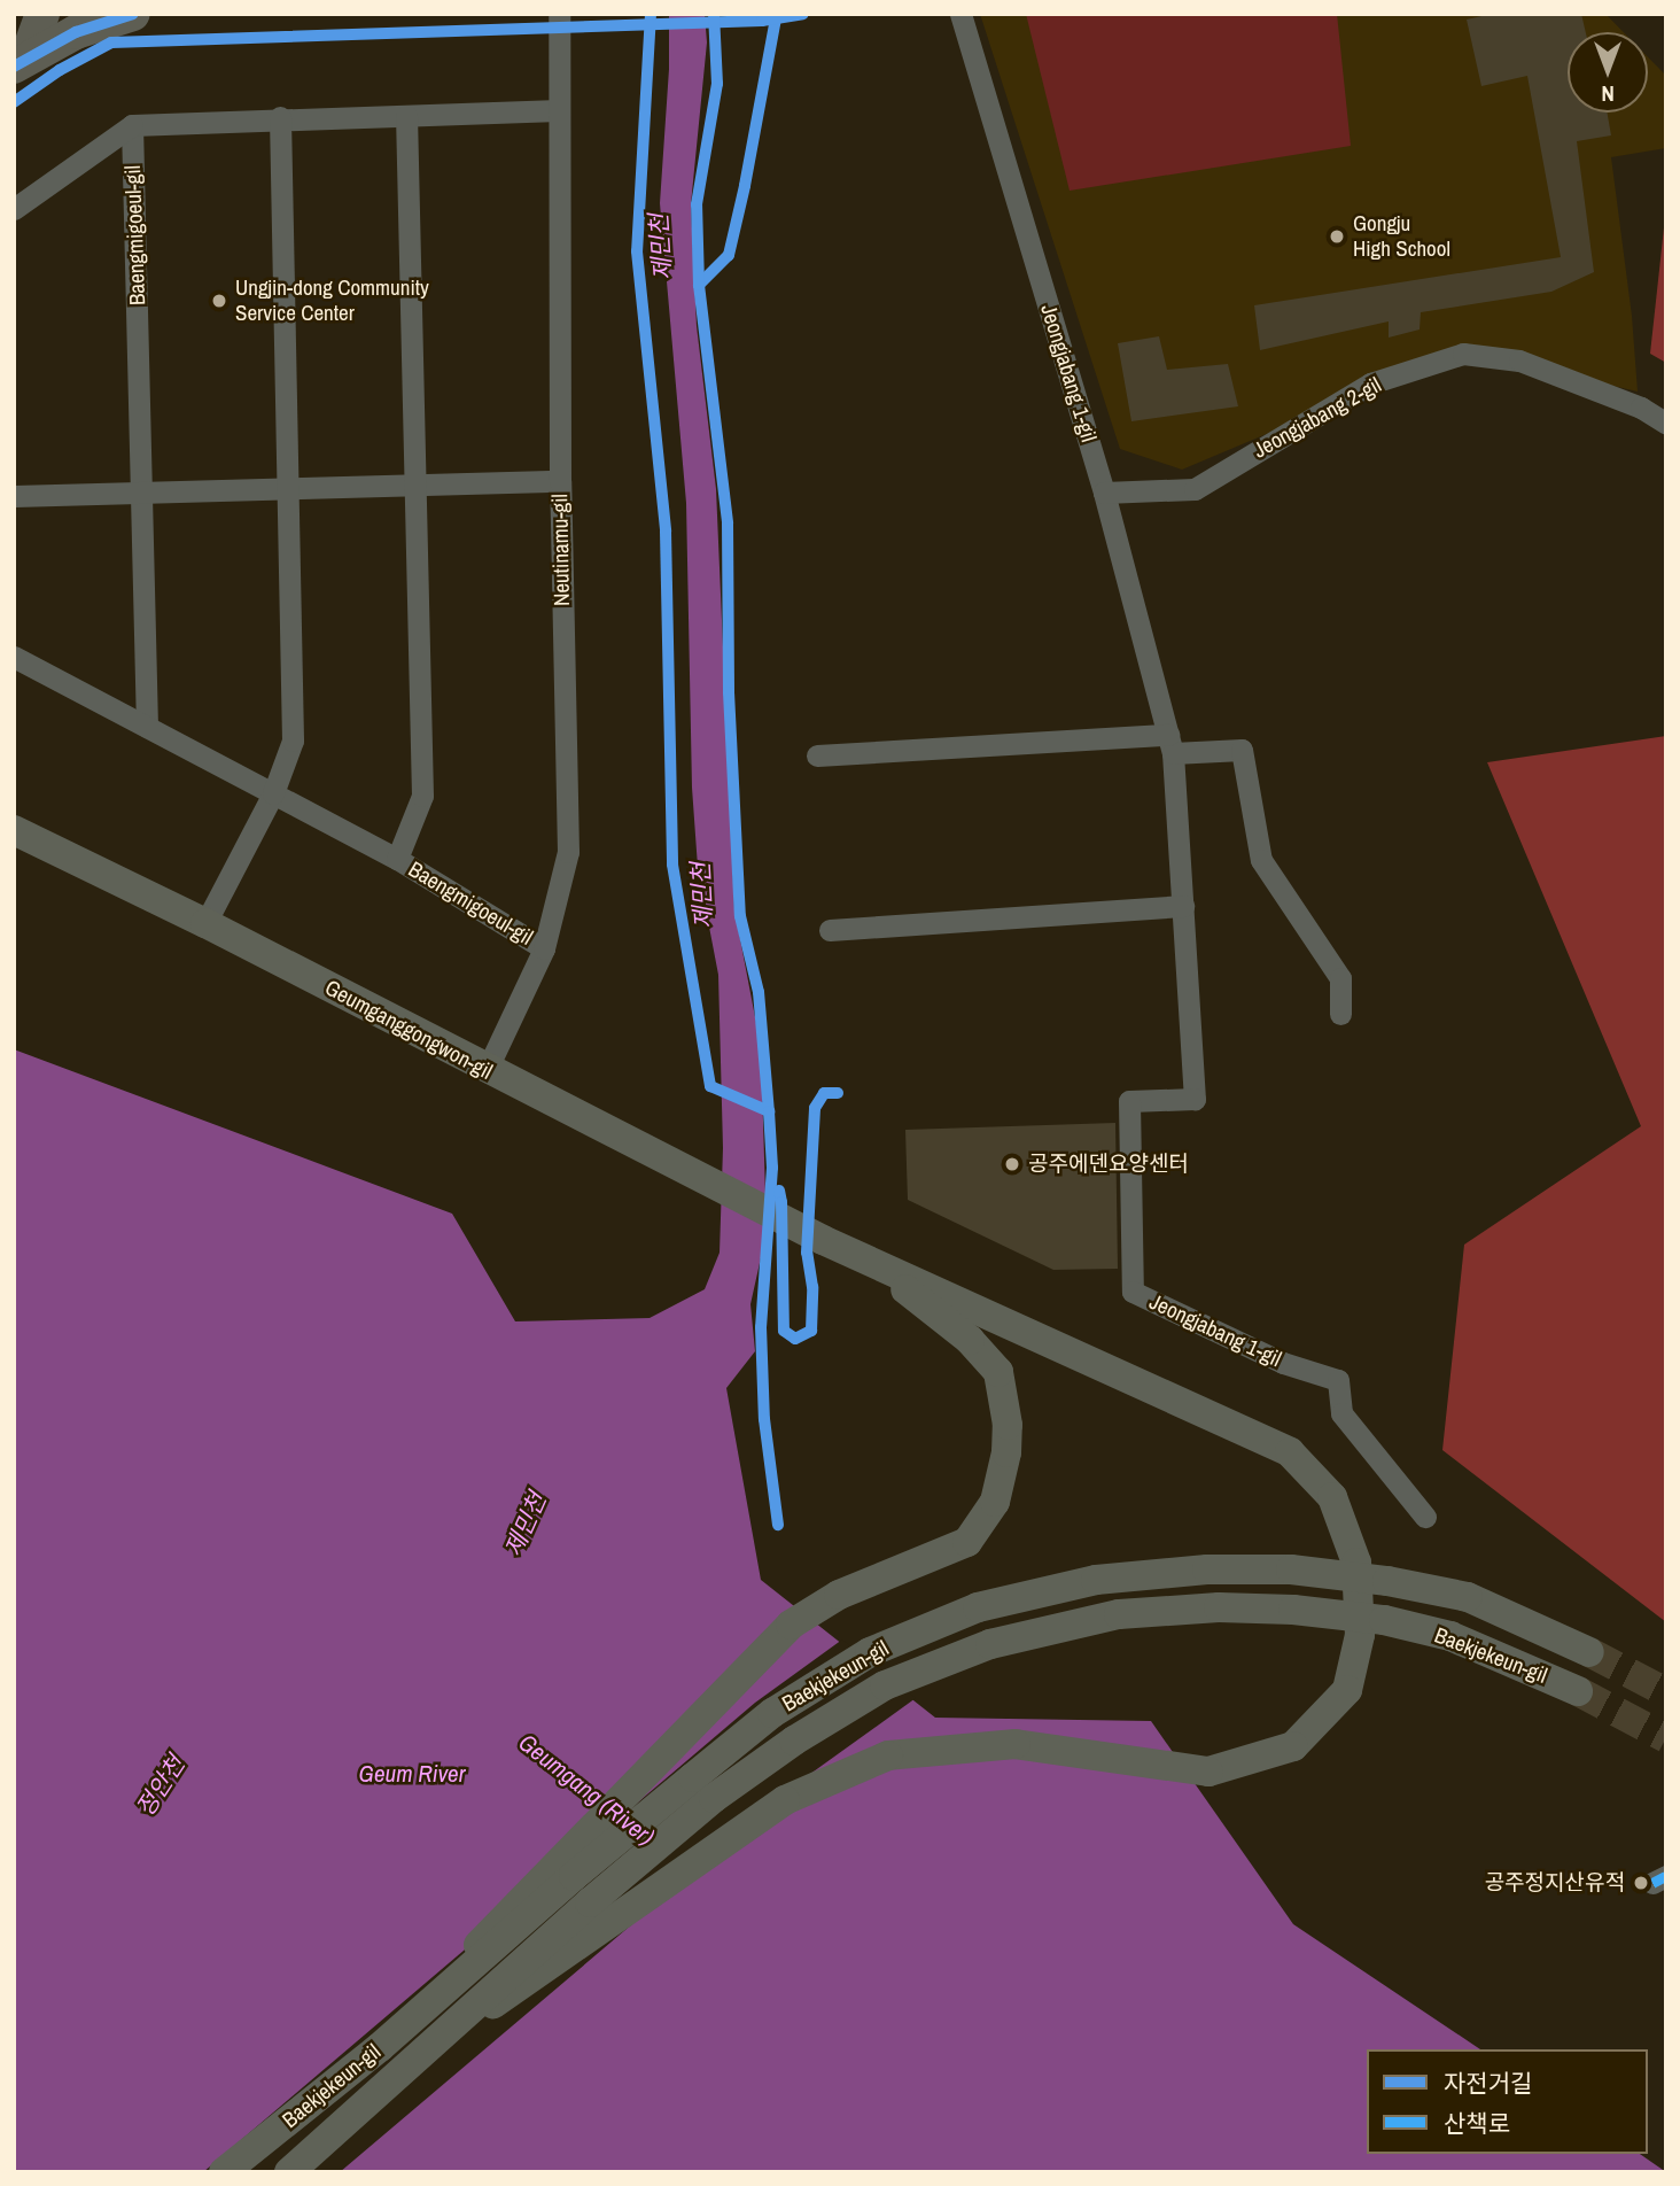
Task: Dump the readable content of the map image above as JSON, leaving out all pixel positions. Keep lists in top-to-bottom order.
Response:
{
  "streets": {
    "main road": ["Geumganggongwon-gil", "Baekjekeun-gil"],
    "street": [
      "Baengmigoeul-gil",
      "Jeongjabang 1-gil",
      "Jeongjabang 2-gil",
      "Neutinamu-gil"
    ]
  },
  "crossings": [
    ["Baengmigoeul-gil", "Neutinamu-gil"],
    ["Jeongjabang 1-gil", "Jeongjabang 2-gil"],
    ["Neutinamu-gil", "Geumganggongwon-gil"]
  ],
  "water": [
    "제민천",
    "Geum River",
    "정안천",
    "Geumgang (River)"
  ],
  "places": [
    "Gongju High School",
    "Ungjin-dong Community Service Center",
    "공주에덴요양센터",
    "공주정지산유적"
  ],
  "legend": ["자전거길", "산책로"],
  "north": "bottom"
}
